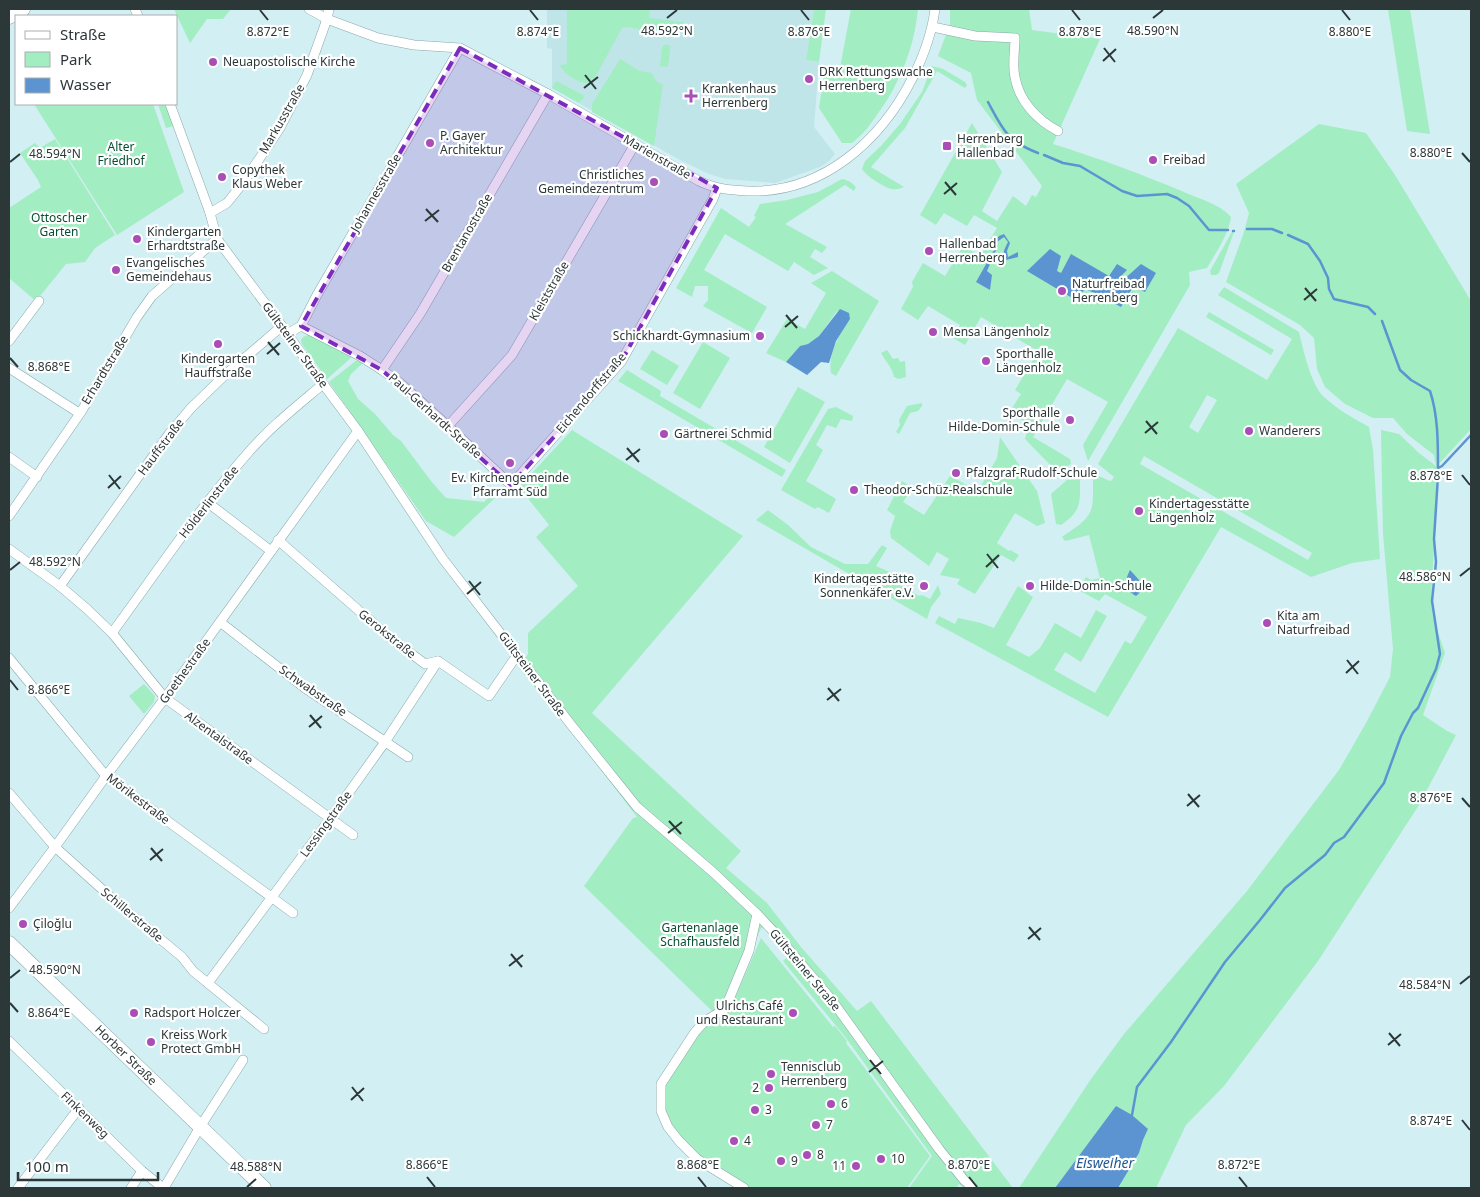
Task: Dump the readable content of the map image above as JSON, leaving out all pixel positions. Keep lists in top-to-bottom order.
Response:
{
  "streets": {
    "main road": ["Horber Straße"],
    "street": [
      "Markusstraße",
      "Marienstraße",
      "Johannesstraße",
      "Brentanostraße",
      "Kleiststraße",
      "Gültsteiner Straße",
      "Erhardtstraße",
      "Eichendorffstraße",
      "Paul-Gerhardt-Straße",
      "Hauffstraße",
      "Hölderlinstraße",
      "Gerokstraße",
      "Goethestraße",
      "Schwabstraße",
      "Alzentalstraße",
      "Mörikestraße",
      "Lessingstraße",
      "Schillerstraße",
      "Finkenweg"
    ]
  },
  "crossings": [
    ["Markusstraße", "Marienstraße"],
    ["Markusstraße", "Gültsteiner Straße"],
    ["Marienstraße", "Johannesstraße"],
    ["Marienstraße", "Brentanostraße"],
    ["Marienstraße", "Kleiststraße"],
    ["Marienstraße", "Eichendorffstraße"],
    ["Johannesstraße", "Paul-Gerhardt-Straße"],
    ["Brentanostraße", "Paul-Gerhardt-Straße"],
    ["Kleiststraße", "Paul-Gerhardt-Straße"],
    ["Gültsteiner Straße", "Erhardtstraße"],
    ["Gültsteiner Straße", "Hauffstraße"],
    ["Gültsteiner Straße", "Hölderlinstraße"],
    ["Gültsteiner Straße", "Gerokstraße"],
    ["Gültsteiner Straße", "Goethestraße"],
    ["Eichendorffstraße", "Paul-Gerhardt-Straße"],
    ["Hauffstraße", "Alzentalstraße"],
    ["Hölderlinstraße", "Alzentalstraße"],
    ["Gerokstraße", "Goethestraße"],
    ["Gerokstraße", "Lessingstraße"],
    ["Goethestraße", "Schwabstraße"],
    ["Goethestraße", "Alzentalstraße"],
    ["Goethestraße", "Mörikestraße"],
    ["Goethestraße", "Schillerstraße"],
    ["Schwabstraße", "Lessingstraße"],
    ["Alzentalstraße", "Lessingstraße"],
    ["Mörikestraße", "Lessingstraße"],
    ["Lessingstraße", "Schillerstraße"]
  ],
  "water": ["Eisweiher"],
  "parks": ["Alter Friedhof", "Ottoscher Garten", "Gartenanlage Schafhausfeld"],
  "places": {
    "other": [
      "Neuapostolische Kirche",
      "DRK Rettungswache Herrenberg",
      "P. Gayer Architektur",
      "Freibad",
      "Copythek Klaus Weber",
      "Christliches Gemeindezentrum",
      "Kindergarten Erhardtstraße",
      "Hallenbad Herrenberg",
      "Evangelisches Gemeindehaus",
      "Naturfreibad Herrenberg",
      "Mensa Längenholz",
      "Schickhardt-Gymnasium",
      "Kindergarten Hauffstraße",
      "Sporthalle Längenholz",
      "Sporthalle Hilde-Domin-Schule",
      "Wanderers",
      "Gärtnerei Schmid",
      "Ev. Kirchengemeinde Pfarramt Süd",
      "Pfalzgraf-Rudolf-Schule",
      "Theodor-Schüz-Realschule",
      "Kindertagesstätte Längenholz",
      "Kindertagesstätte Sonnenkäfer e.V.",
      "Hilde-Domin-Schule",
      "Kita am Naturfreibad",
      "Çiloğlu",
      "Radsport Holczer",
      "Ulrichs Café und Restaurant",
      "Kreiss Work Protect GmbH",
      "Tennisclub Herrenberg",
      "2",
      "6",
      "3",
      "7",
      "4",
      "8",
      "10",
      "9",
      "11"
    ],
    "health": ["Krankenhaus Herrenberg"],
    "transit": ["Herrenberg Hallenbad"]
  },
  "legend": ["Straße", "Park", "Wasser"],
  "scale_bar": "100 m",
  "coordinates": [
    "48.592°N",
    "48.590°N",
    "8.872°E",
    "8.878°E",
    "8.880°E",
    "8.874°E",
    "8.876°E",
    "48.594°N",
    "8.868°E",
    "48.586°N",
    "8.866°E",
    "48.584°N",
    "8.864°E",
    "8.870°E",
    "48.588°N"
  ]
}
